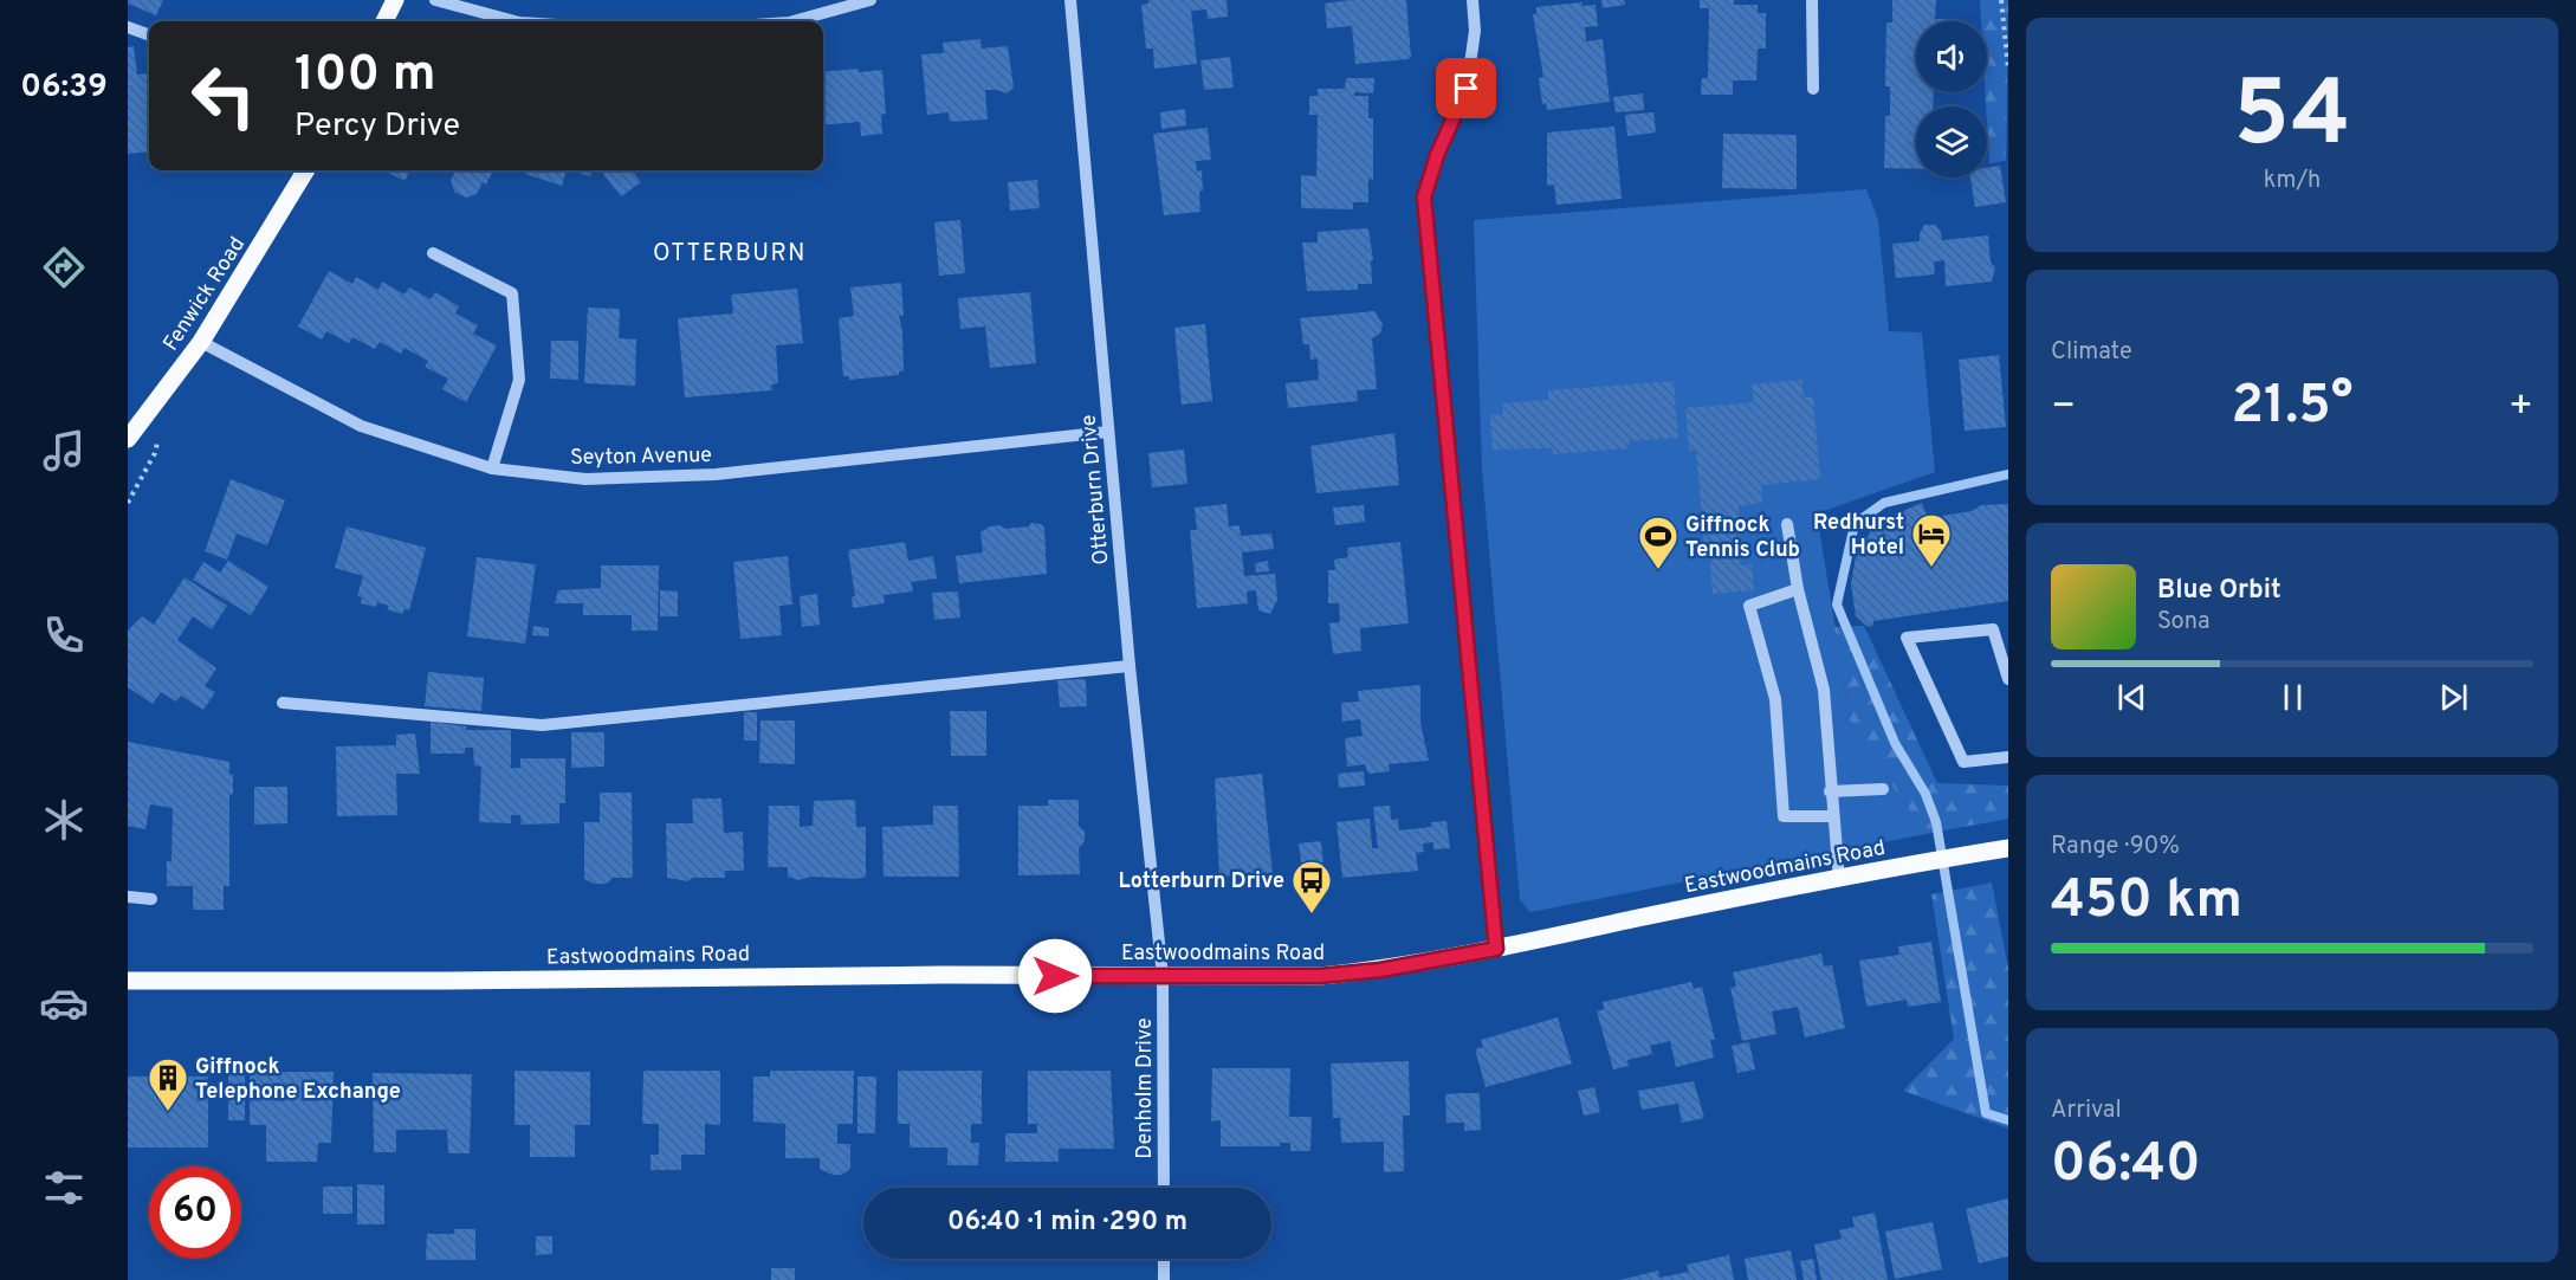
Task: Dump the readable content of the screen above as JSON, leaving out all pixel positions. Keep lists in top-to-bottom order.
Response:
{
  "streets": {
    "main road": ["Fenwick Road", "Eastwoodmains Road"],
    "street": ["Seyton Avenue", "Otterburn Drive", "Denholm Drive"]
  },
  "crossings": [
    ["Fenwick Road", "Seyton Avenue"],
    ["Seyton Avenue", "Otterburn Drive"],
    ["Otterburn Drive", "Eastwoodmains Road"],
    ["Otterburn Drive", "Denholm Drive"],
    ["Eastwoodmains Road", "Denholm Drive"]
  ],
  "districts": ["OTTERBURN"],
  "places": {
    "hotel": ["Redhurst Hotel"],
    "sports": ["Giffnock Tennis Club"],
    "bus stop": ["Lotterburn Drive"],
    "building": ["Giffnock Telephone Exchange"]
  },
  "page": {
    "tabs": "06:39",
    "tile": [
      ["54", "km/h"],
      "Climate",
      ["Range · 90%", "450 km"],
      ["Arrival", "06:40"]
    ],
    "turn": ["100 m", "Percy Drive"],
    "heat": ["−", "21.5°", "+"],
    "song": ["Blue Orbit", "Sona"],
    "limit": "60",
    "trip": "06:40 · 1 min · 290 m"
  }
}
